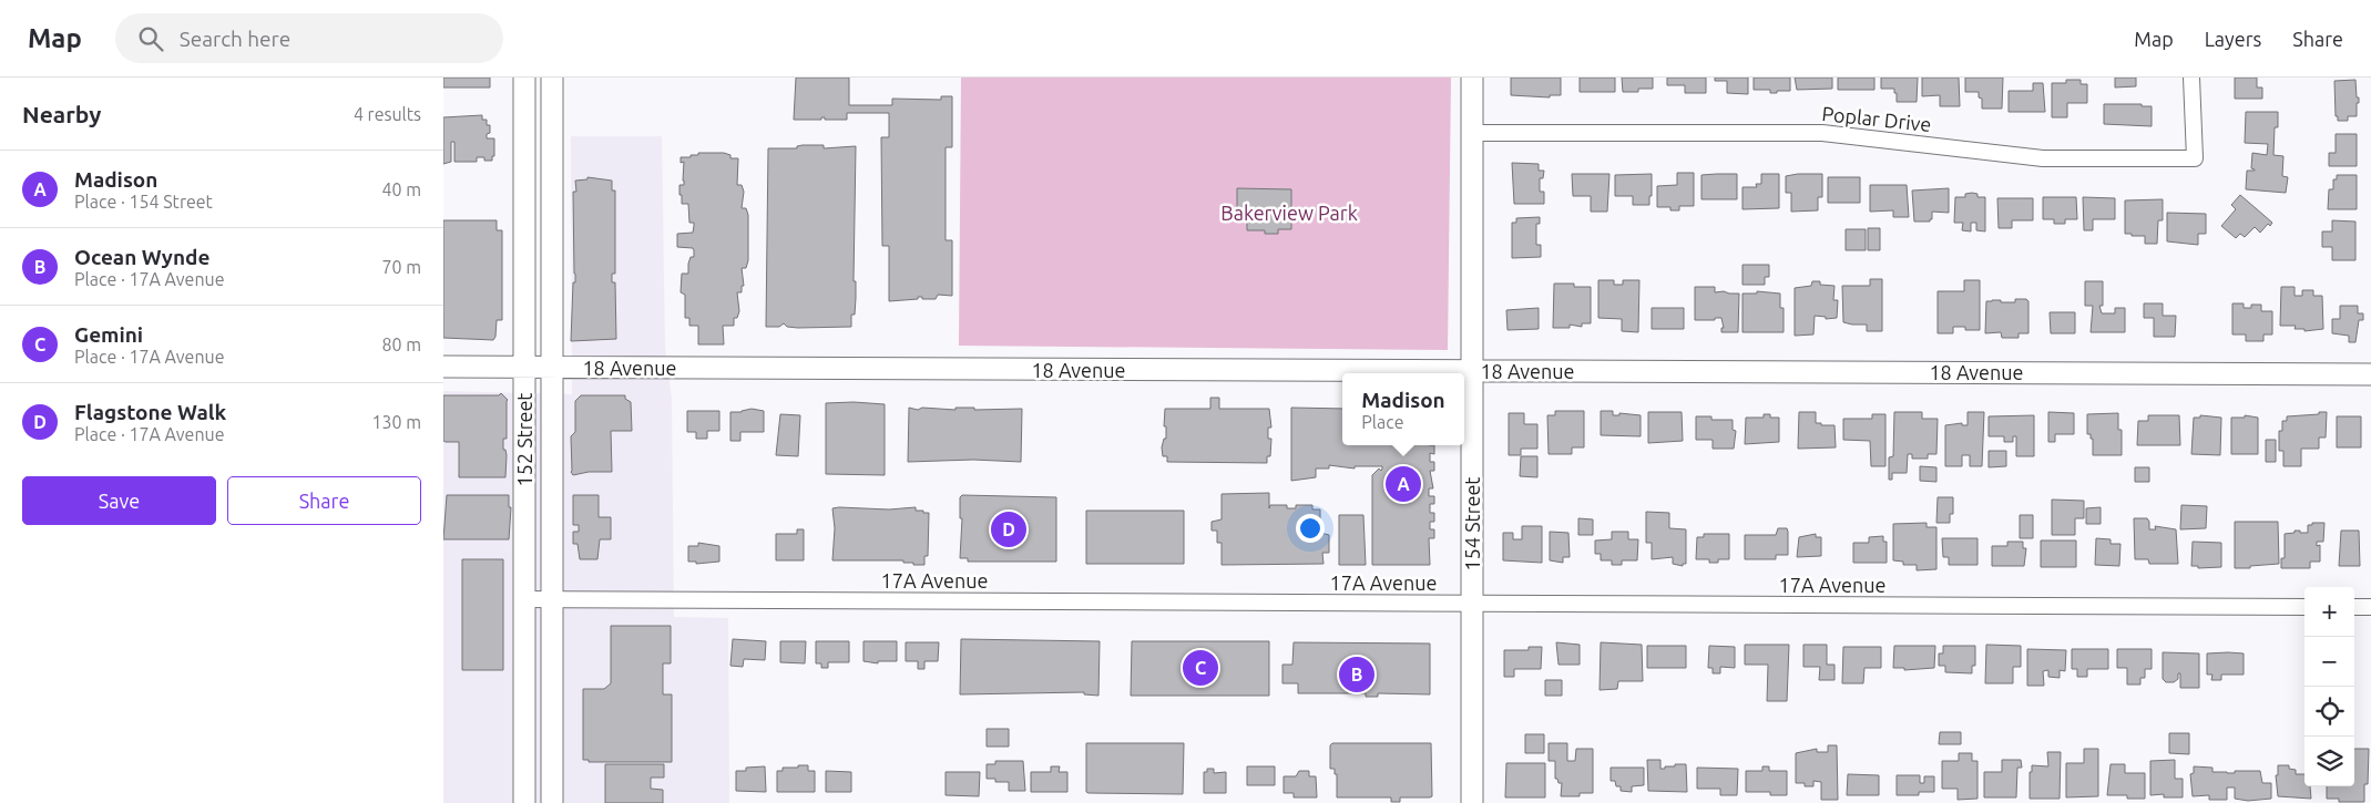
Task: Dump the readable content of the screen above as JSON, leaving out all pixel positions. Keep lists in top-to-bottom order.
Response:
{
  "streets": {
    "street": [
      "Poplar Drive",
      "18 Avenue",
      "152 Street",
      "154 Street",
      "17A Avenue"
    ]
  },
  "crossings": [
    ["Poplar Drive", "154 Street"],
    ["18 Avenue", "152 Street"],
    ["18 Avenue", "154 Street"],
    ["152 Street", "17A Avenue"],
    ["154 Street", "17A Avenue"]
  ],
  "parks": ["Bakerview Park"],
  "page": {
    "header": "Map",
    "search": "Search here",
    "nav": ["Map", "Layers", "Share"],
    "heading": ["Nearby", "4 results"],
    "list": [
      {
        "mark": "A",
        "name": "Madison",
        "note": "Place · 154 Street",
        "value": "40 m"
      },
      {
        "mark": "B",
        "name": "Ocean Wynde",
        "note": "Place · 17A Avenue",
        "value": "70 m"
      },
      {
        "mark": "C",
        "name": "Gemini",
        "note": "Place · 17A Avenue",
        "value": "80 m"
      },
      {
        "mark": "D",
        "name": "Flagstone Walk",
        "note": "Place · 17A Avenue",
        "value": "130 m"
      }
    ],
    "popup": ["Madison", "Place"],
    "buttons": ["Save", "Share"],
    "pins": [
      "A",
      "D",
      "C",
      "B"
    ],
    "map_buttons": ["+", "−"]
  }
}
